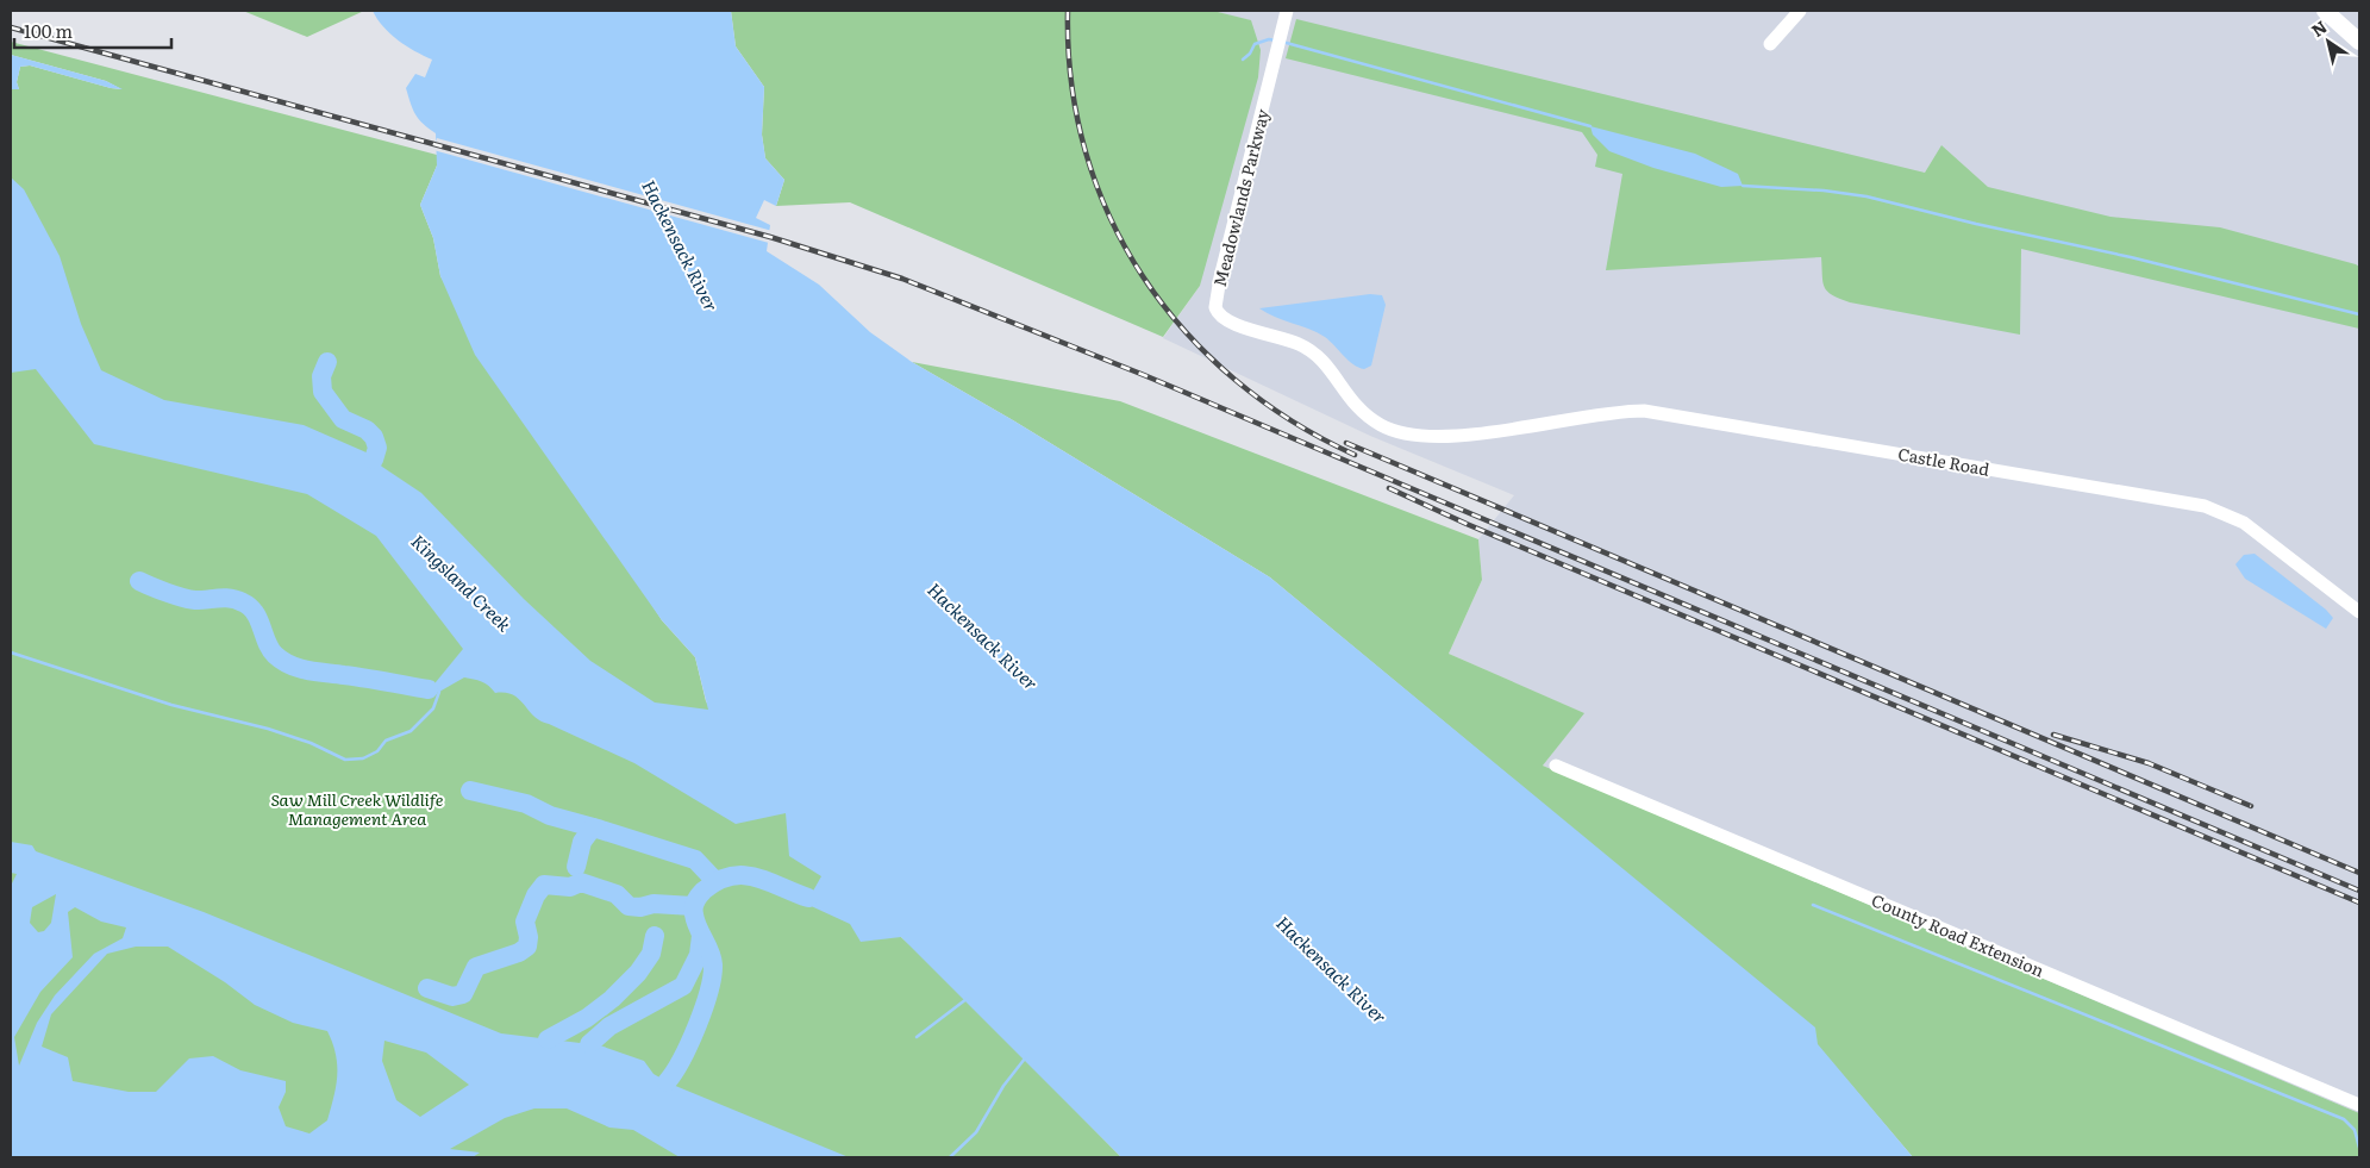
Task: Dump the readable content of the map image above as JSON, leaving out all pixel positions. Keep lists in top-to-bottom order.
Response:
{
  "streets": {
    "street": ["Meadowlands Parkway", "Castle Road", "County Road Extension"]
  },
  "crossings": [
    ["Meadowlands Parkway", "Castle Road"]
  ],
  "water": ["Hackensack River", "Kingsland Creek"],
  "parks": ["Saw Mill Creek Wildlife Management Area"],
  "scale_bar": "100 m",
  "north": "top left"
}
